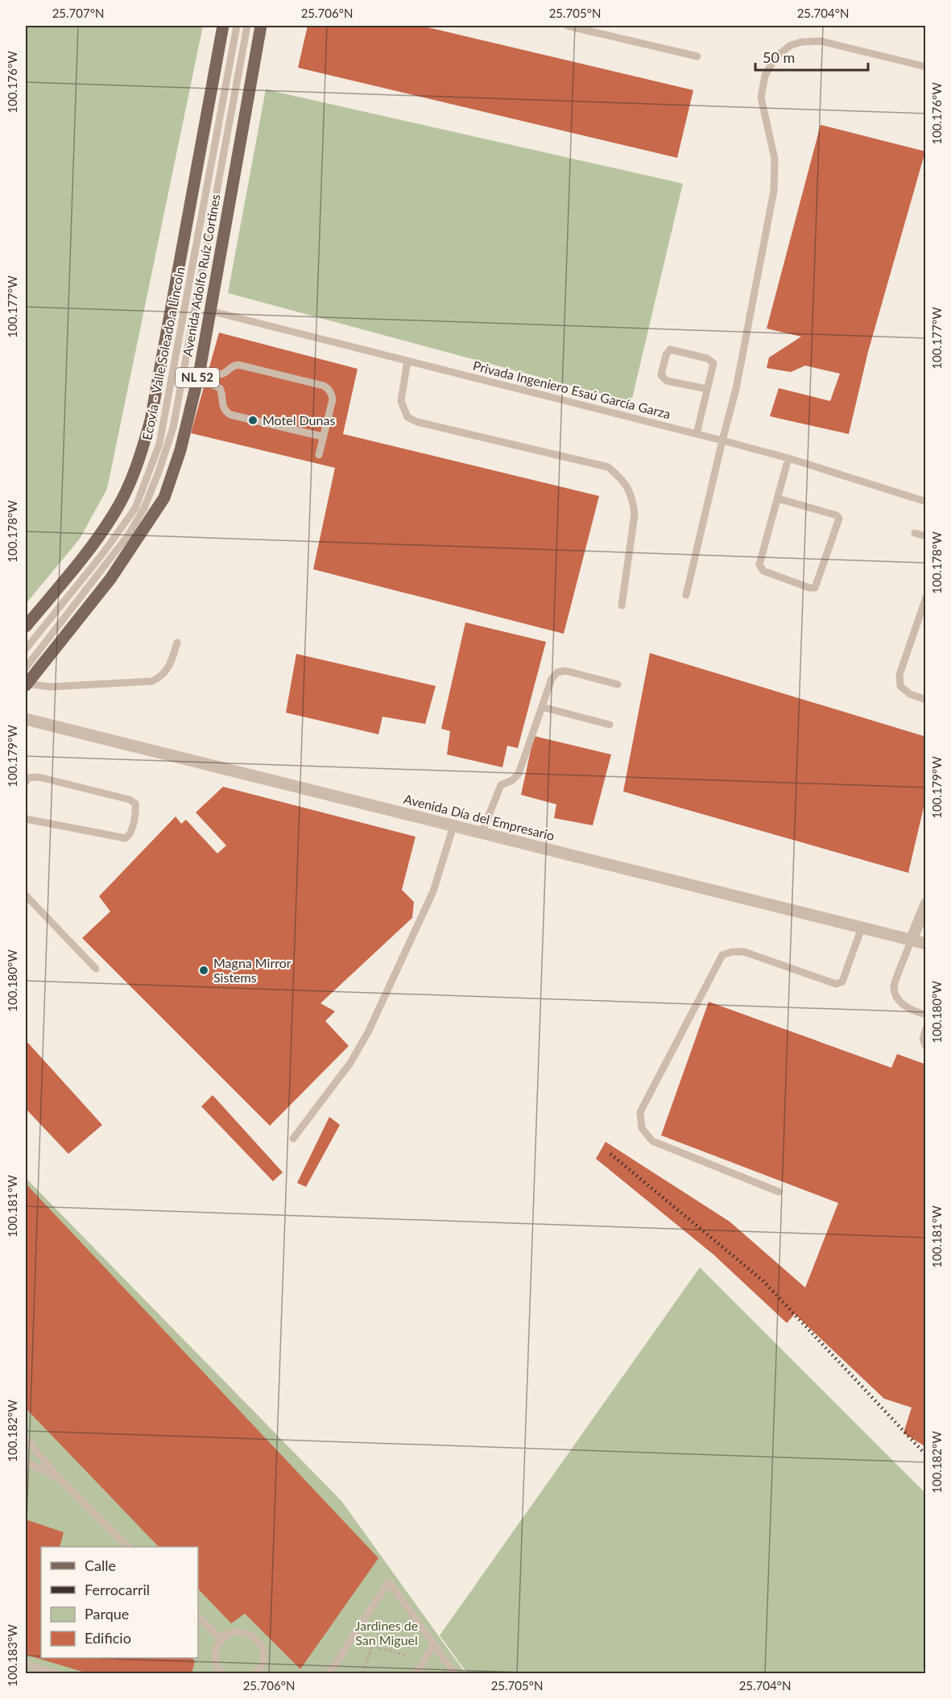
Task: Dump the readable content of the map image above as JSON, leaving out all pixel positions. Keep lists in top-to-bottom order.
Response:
{
  "streets": {
    "main road": ["Avenida Adolfo Ruíz Cortines", "NL 52"],
    "street": ["Avenida Día del Empresario"],
    "lane": ["Ecovía - Valle Soleado a Lincoln", "Privada Ingeniero Esaú García Garza"]
  },
  "crossings": [
    ["Avenida Adolfo Ruíz Cortines", "Privada Ingeniero Esaú García Garza"]
  ],
  "parks": ["Jardines de San Miguel"],
  "places": ["Motel Dunas", "Magna Mirror Sistems"],
  "legend": [
    "Calle",
    "Ferrocarril",
    "Parque",
    "Edificio"
  ],
  "scale_bar": "50 m",
  "coordinates": [
    "25.707°N",
    "25.706°N",
    "25.705°N",
    "25.704°N",
    "100.176°W",
    "100.177°W",
    "100.178°W",
    "100.179°W",
    "100.180°W",
    "100.181°W",
    "100.182°W",
    "100.183°W"
  ]
}
